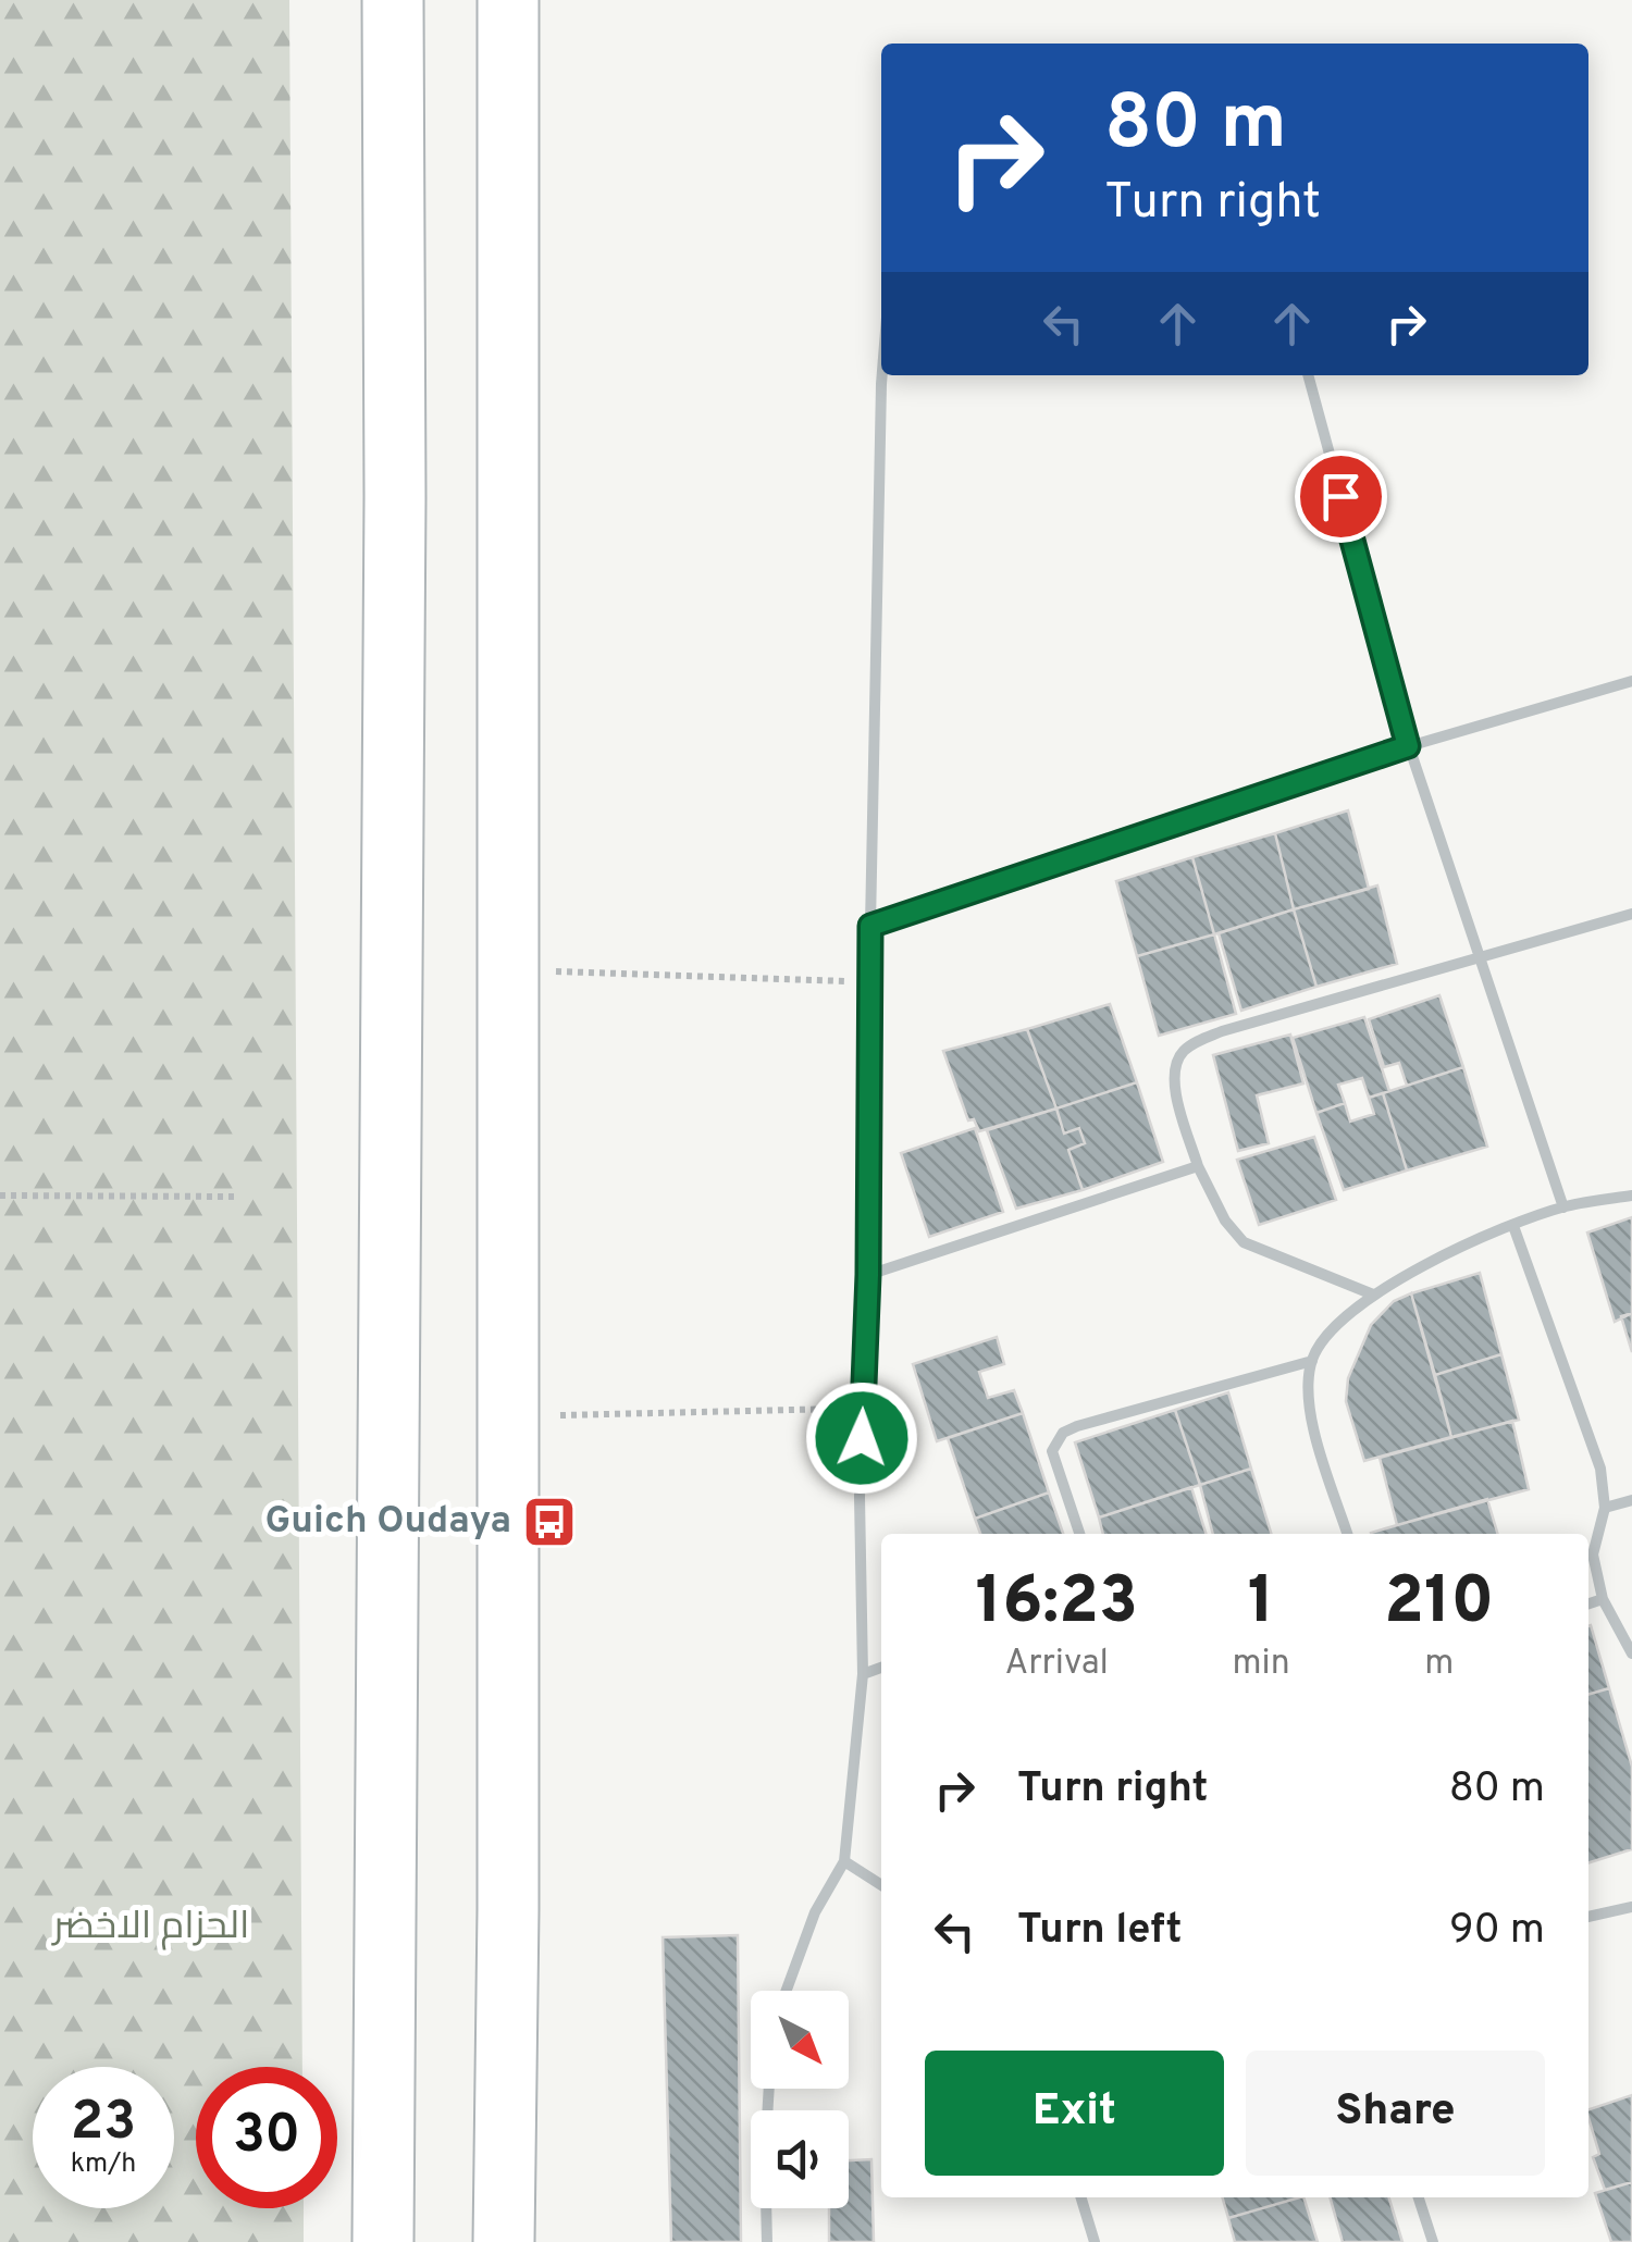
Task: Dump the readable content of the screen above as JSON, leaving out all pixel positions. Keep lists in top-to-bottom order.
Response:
{
  "parks": ["الحزام الاخضر"],
  "places": {
    "bus stop": ["Guich Oudaya"]
  },
  "north": "bottom right",
  "page": {
    "turn": ["80 m", "Turn right"],
    "eta": [
      "16:23",
      "Arrival",
      "1",
      "min",
      "210",
      "m"
    ],
    "list": [
      {
        "name": "Turn right",
        "value": "80 m"
      },
      {
        "name": "Turn left",
        "value": "90 m"
      }
    ],
    "buttons": ["Exit", "Share"],
    "speed": "23 km/h",
    "limit": "30"
  }
}
